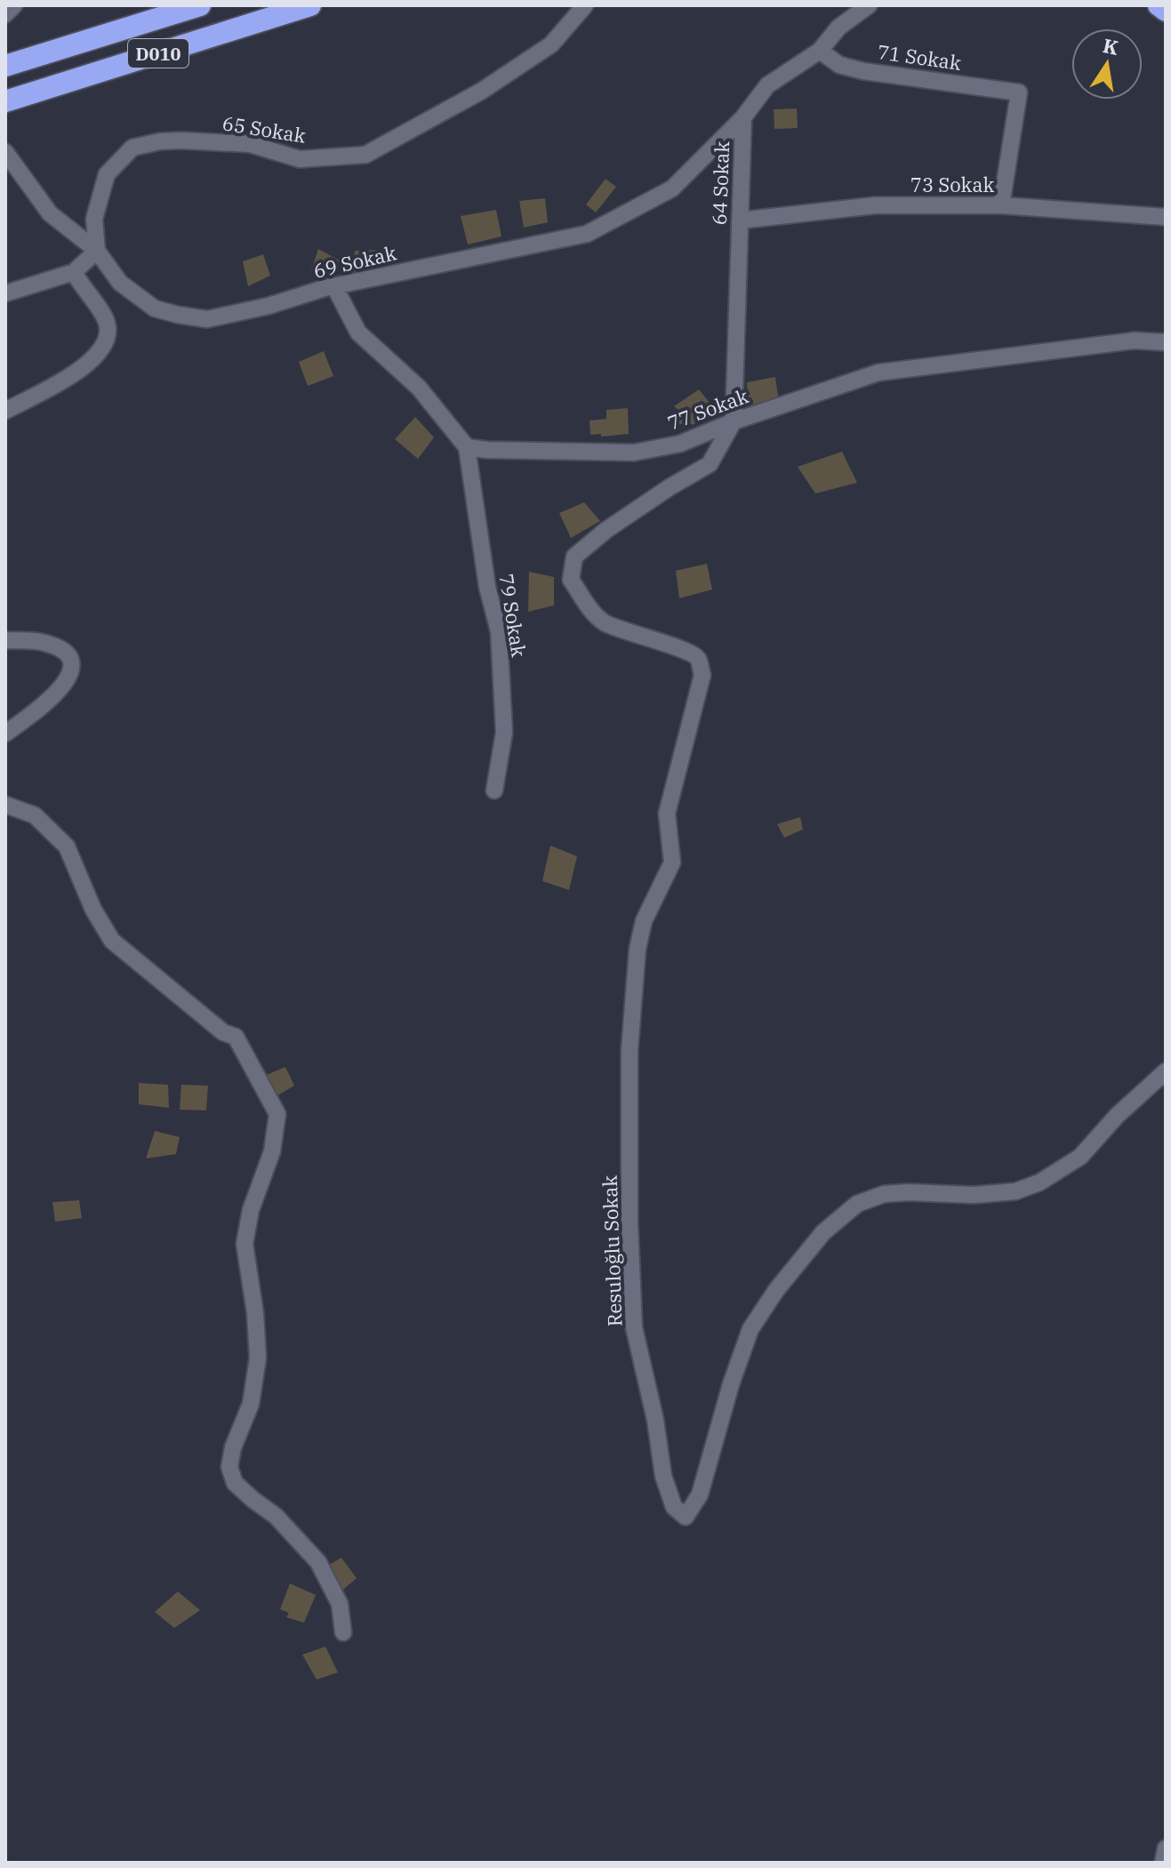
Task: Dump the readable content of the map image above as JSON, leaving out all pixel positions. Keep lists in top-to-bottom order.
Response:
{
  "streets": {
    "highway": ["D010"],
    "street": [
      "71 Sokak",
      "65 Sokak",
      "64 Sokak",
      "73 Sokak",
      "69 Sokak",
      "77 Sokak",
      "79 Sokak",
      "Resuloğlu Sokak"
    ]
  },
  "crossings": [
    ["71 Sokak", "64 Sokak"],
    ["71 Sokak", "73 Sokak"],
    ["65 Sokak", "69 Sokak"],
    ["64 Sokak", "73 Sokak"],
    ["64 Sokak", "69 Sokak"],
    ["64 Sokak", "77 Sokak"],
    ["64 Sokak", "Resuloğlu Sokak"],
    ["77 Sokak", "79 Sokak"],
    ["77 Sokak", "Resuloğlu Sokak"]
  ],
  "north": "top"
}
